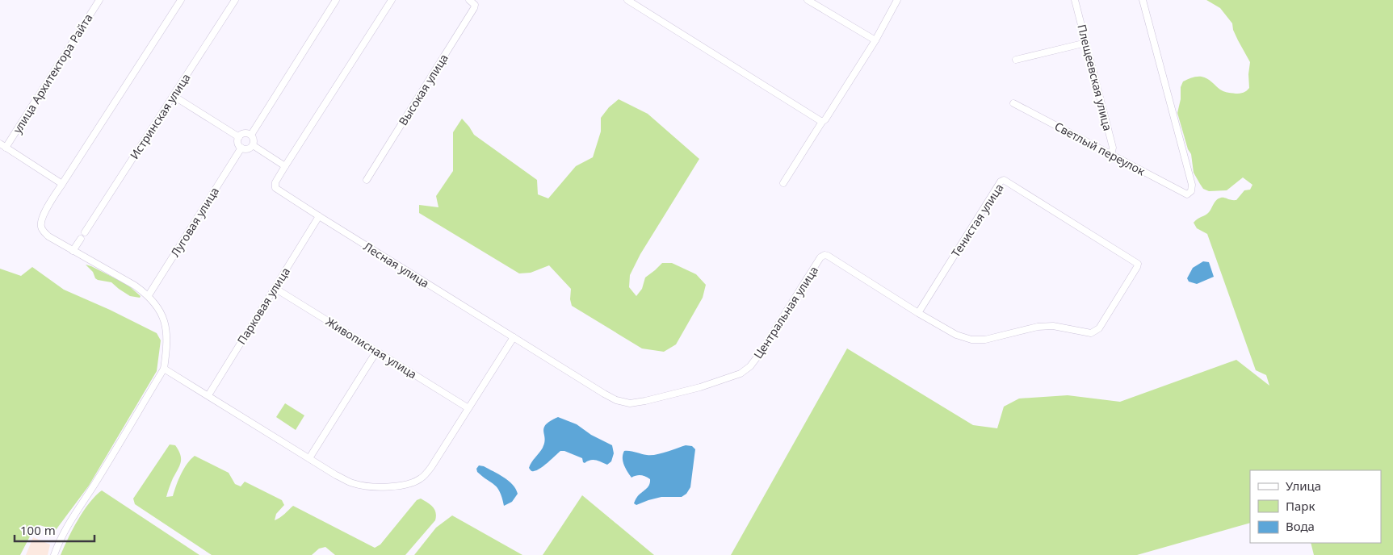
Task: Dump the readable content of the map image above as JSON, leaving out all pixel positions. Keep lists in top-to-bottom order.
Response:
{
  "streets": {
    "street": [
      "улица Архитектора Райта",
      "Плещеевская улица",
      "Высокая улица",
      "Истринская улица",
      "Светлый переулок",
      "Тенистая улица",
      "Луговая улица",
      "Лесная улица",
      "Парковая улица",
      "Центральная улица",
      "Живописная улица"
    ]
  },
  "crossings": [
    ["Плещеевская улица", "Светлый переулок"],
    ["Тенистая улица", "Центральная улица"],
    ["Лесная улица", "Парковая улица"],
    ["Лесная улица", "Центральная улица"],
    ["Парковая улица", "Живописная улица"]
  ],
  "legend": ["Улица", "Парк", "Вода"],
  "scale_bar": "100 m"
}
